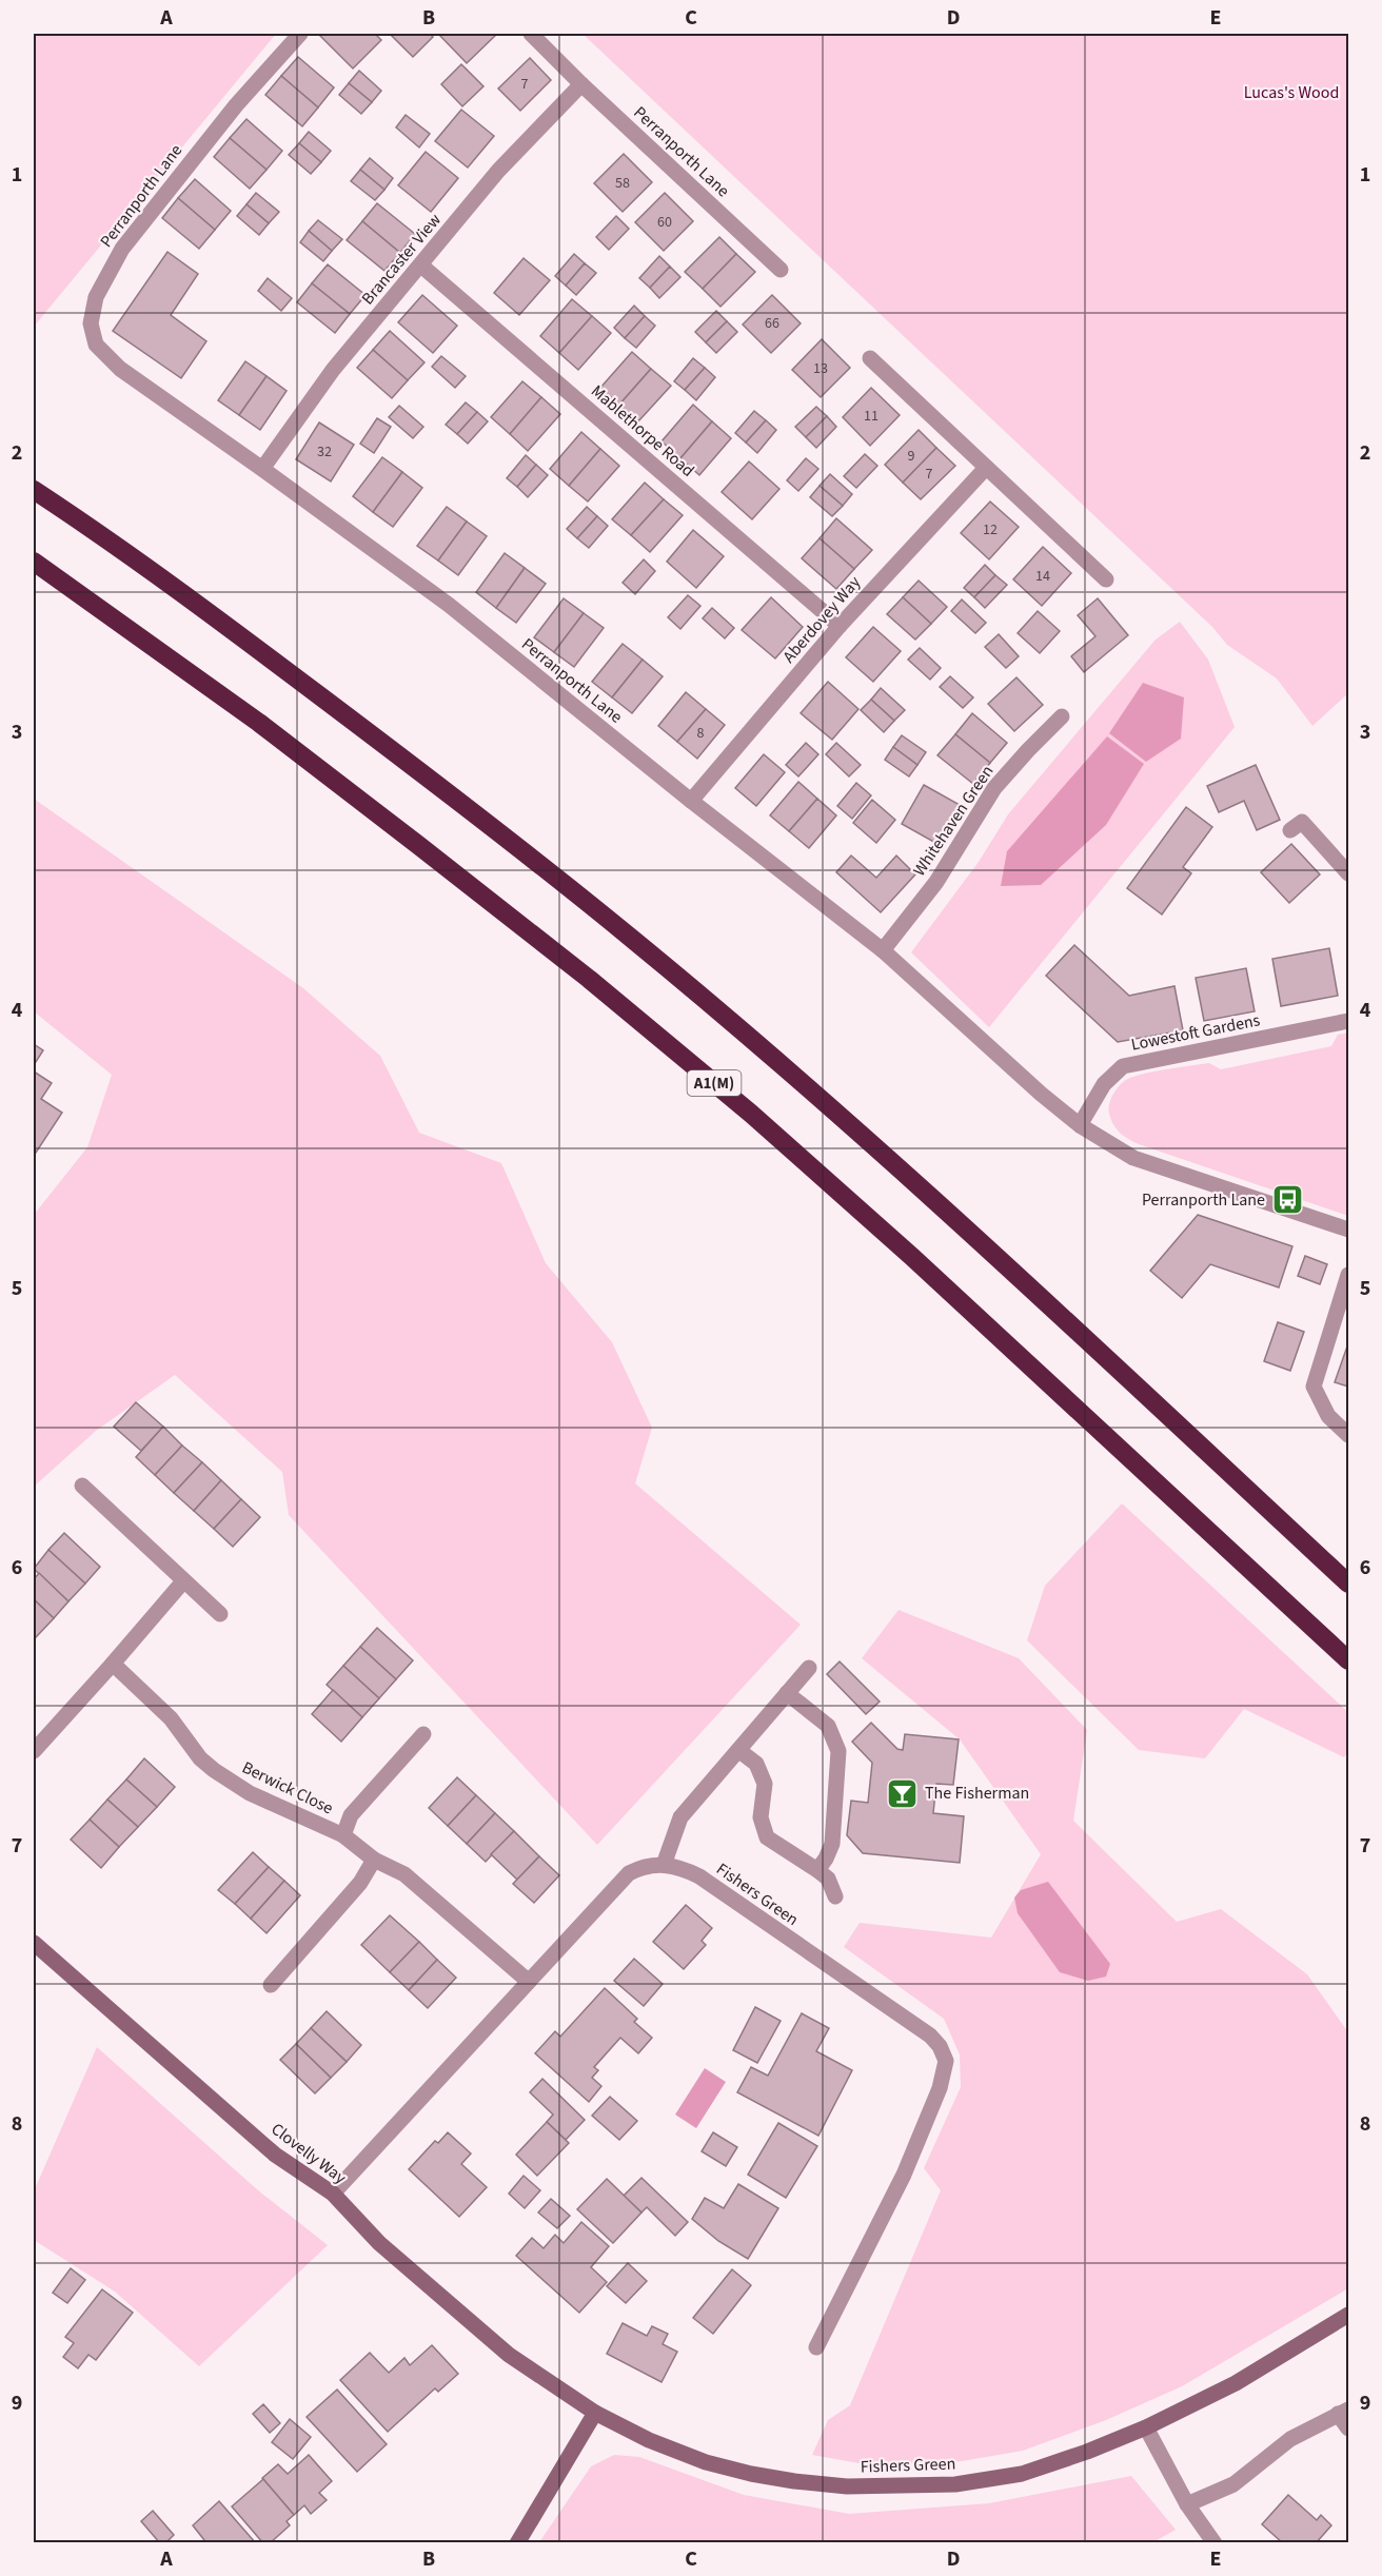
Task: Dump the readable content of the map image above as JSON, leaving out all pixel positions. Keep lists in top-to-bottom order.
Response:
{
  "streets": {
    "highway": ["A1(M)"],
    "street": [
      "Perranporth Lane",
      "Brancaster View",
      "Mablethorpe Road",
      "Aberdovey Way",
      "Whitehaven Green",
      "Lowestoft Gardens",
      "Berwick Close",
      "Fishers Green",
      "Clovelly Way"
    ]
  },
  "crossings": [
    ["Perranporth Lane", "Brancaster View"],
    ["Perranporth Lane", "Aberdovey Way"],
    ["Perranporth Lane", "Whitehaven Green"],
    ["Perranporth Lane", "Lowestoft Gardens"],
    ["Brancaster View", "Mablethorpe Road"],
    ["Mablethorpe Road", "Aberdovey Way"],
    ["Berwick Close", "Fishers Green"],
    ["Fishers Green", "Clovelly Way"]
  ],
  "parks": ["Lucas's Wood"],
  "places": {
    "bus stop": ["Perranporth Lane"],
    "bar": ["The Fisherman"]
  },
  "house_numbers": [
    "7",
    "58",
    "60",
    "66",
    "13",
    "11",
    "32",
    "9",
    "7",
    "12",
    "14",
    "8"
  ],
  "grid": {
    "columns": [
      "A",
      "B",
      "C",
      "D",
      "E"
    ],
    "rows": [
      "1",
      "2",
      "3",
      "4",
      "5",
      "6",
      "7",
      "8",
      "9"
    ]
  }
}
